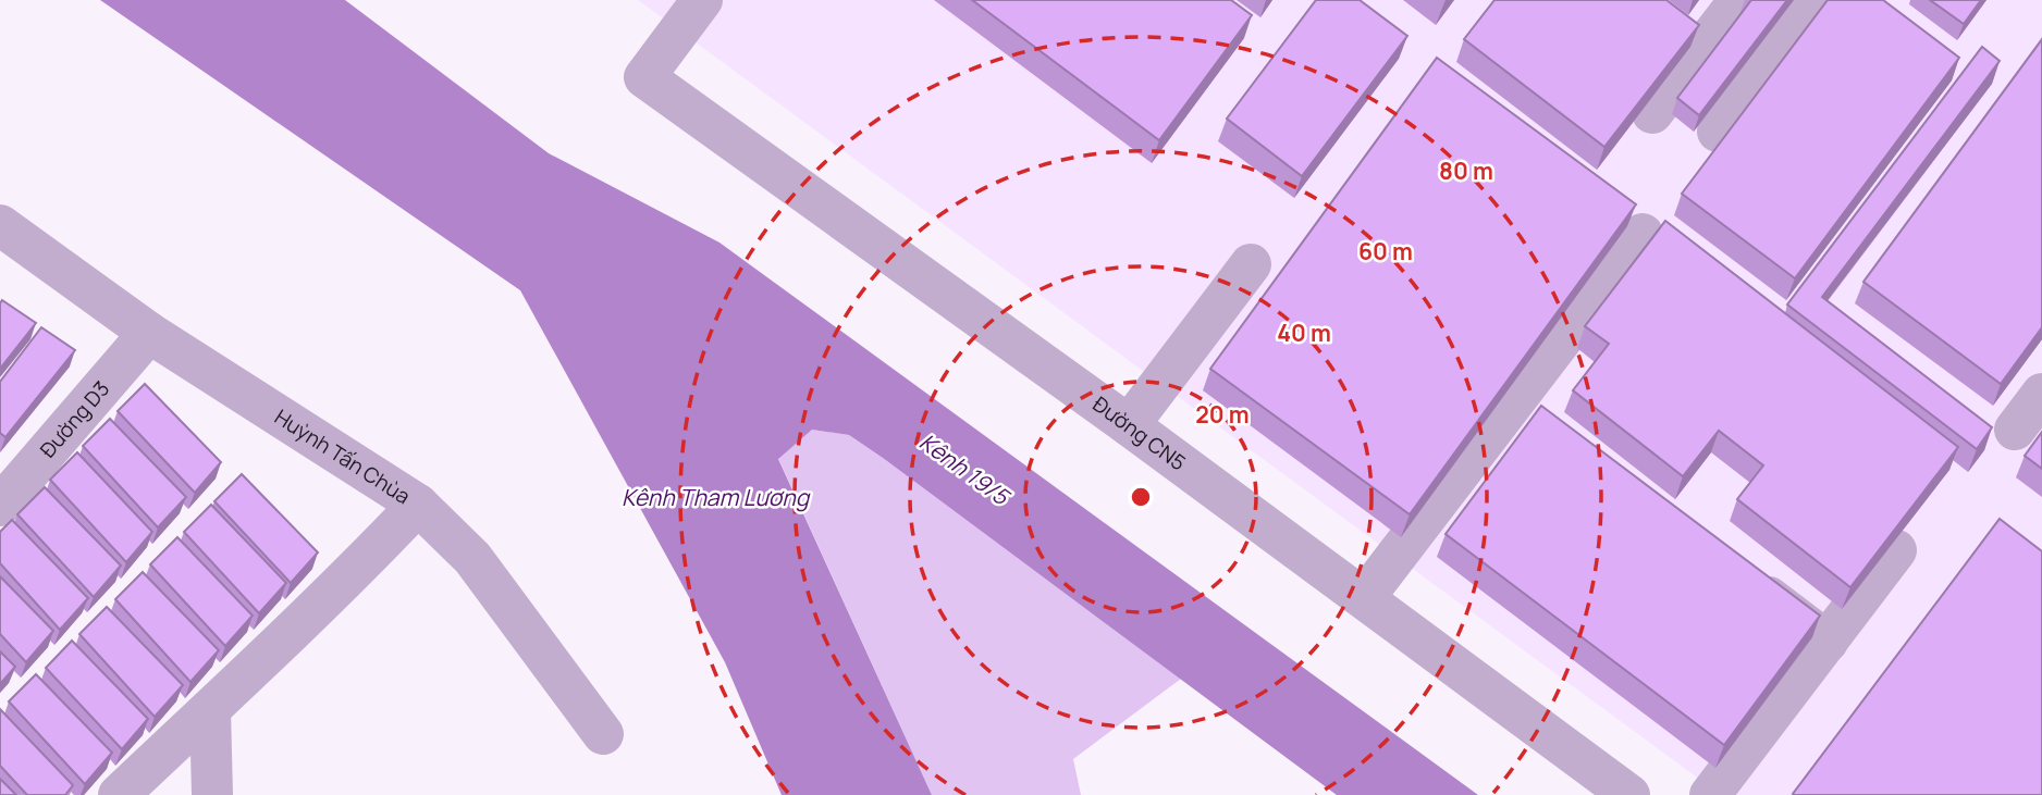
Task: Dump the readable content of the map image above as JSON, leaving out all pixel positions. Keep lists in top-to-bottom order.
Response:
{
  "streets": {
    "street": ["Đường D3", "Đường CN5", "Huỳnh Tấn Chùa"]
  },
  "crossings": [
    ["Đường D3", "Huỳnh Tấn Chùa"]
  ],
  "water": ["Kênh 19/5", "Kênh Tham Lương"],
  "rings": [
    "80 m",
    "60 m",
    "40 m",
    "20 m"
  ]
}
